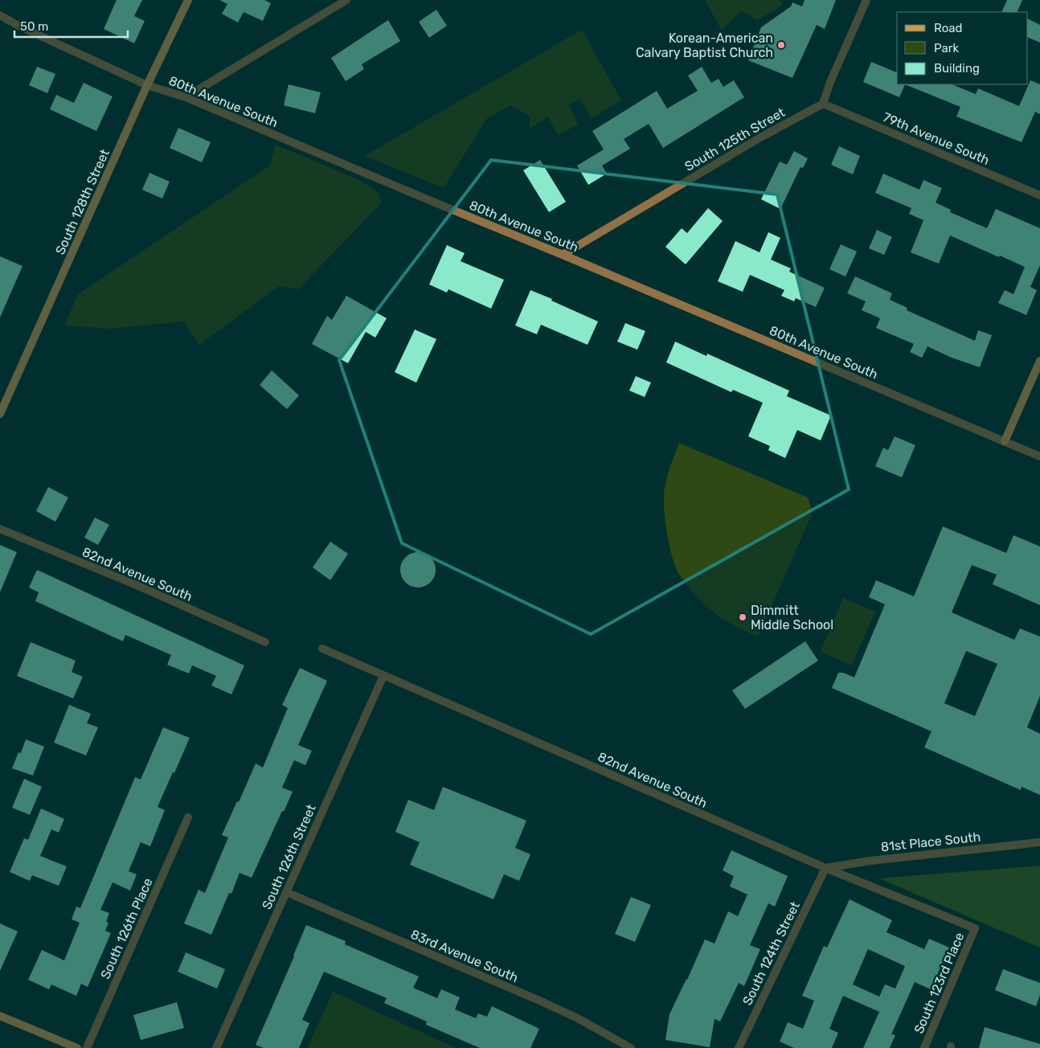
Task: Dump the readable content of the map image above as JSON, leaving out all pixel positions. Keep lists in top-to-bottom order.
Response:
{
  "streets": {
    "street": [
      "80th Avenue South",
      "79th Avenue South",
      "South 125th Street",
      "South 128th Street",
      "82nd Avenue South",
      "81st Place South",
      "South 126th Street",
      "South 126th Place",
      "South 124th Street",
      "83rd Avenue South",
      "South 123rd Place"
    ]
  },
  "crossings": [
    ["80th Avenue South", "South 125th Street"],
    ["80th Avenue South", "South 128th Street"],
    ["79th Avenue South", "South 125th Street"],
    ["82nd Avenue South", "81st Place South"],
    ["82nd Avenue South", "South 126th Street"],
    ["82nd Avenue South", "South 124th Street"],
    ["82nd Avenue South", "South 123rd Place"],
    ["81st Place South", "South 124th Street"],
    ["South 126th Street", "83rd Avenue South"]
  ],
  "places": ["Korean-American Calvary Baptist Church", "Dimmitt Middle School"],
  "legend": ["Road", "Park", "Building"],
  "scale_bar": "50 m"
}
